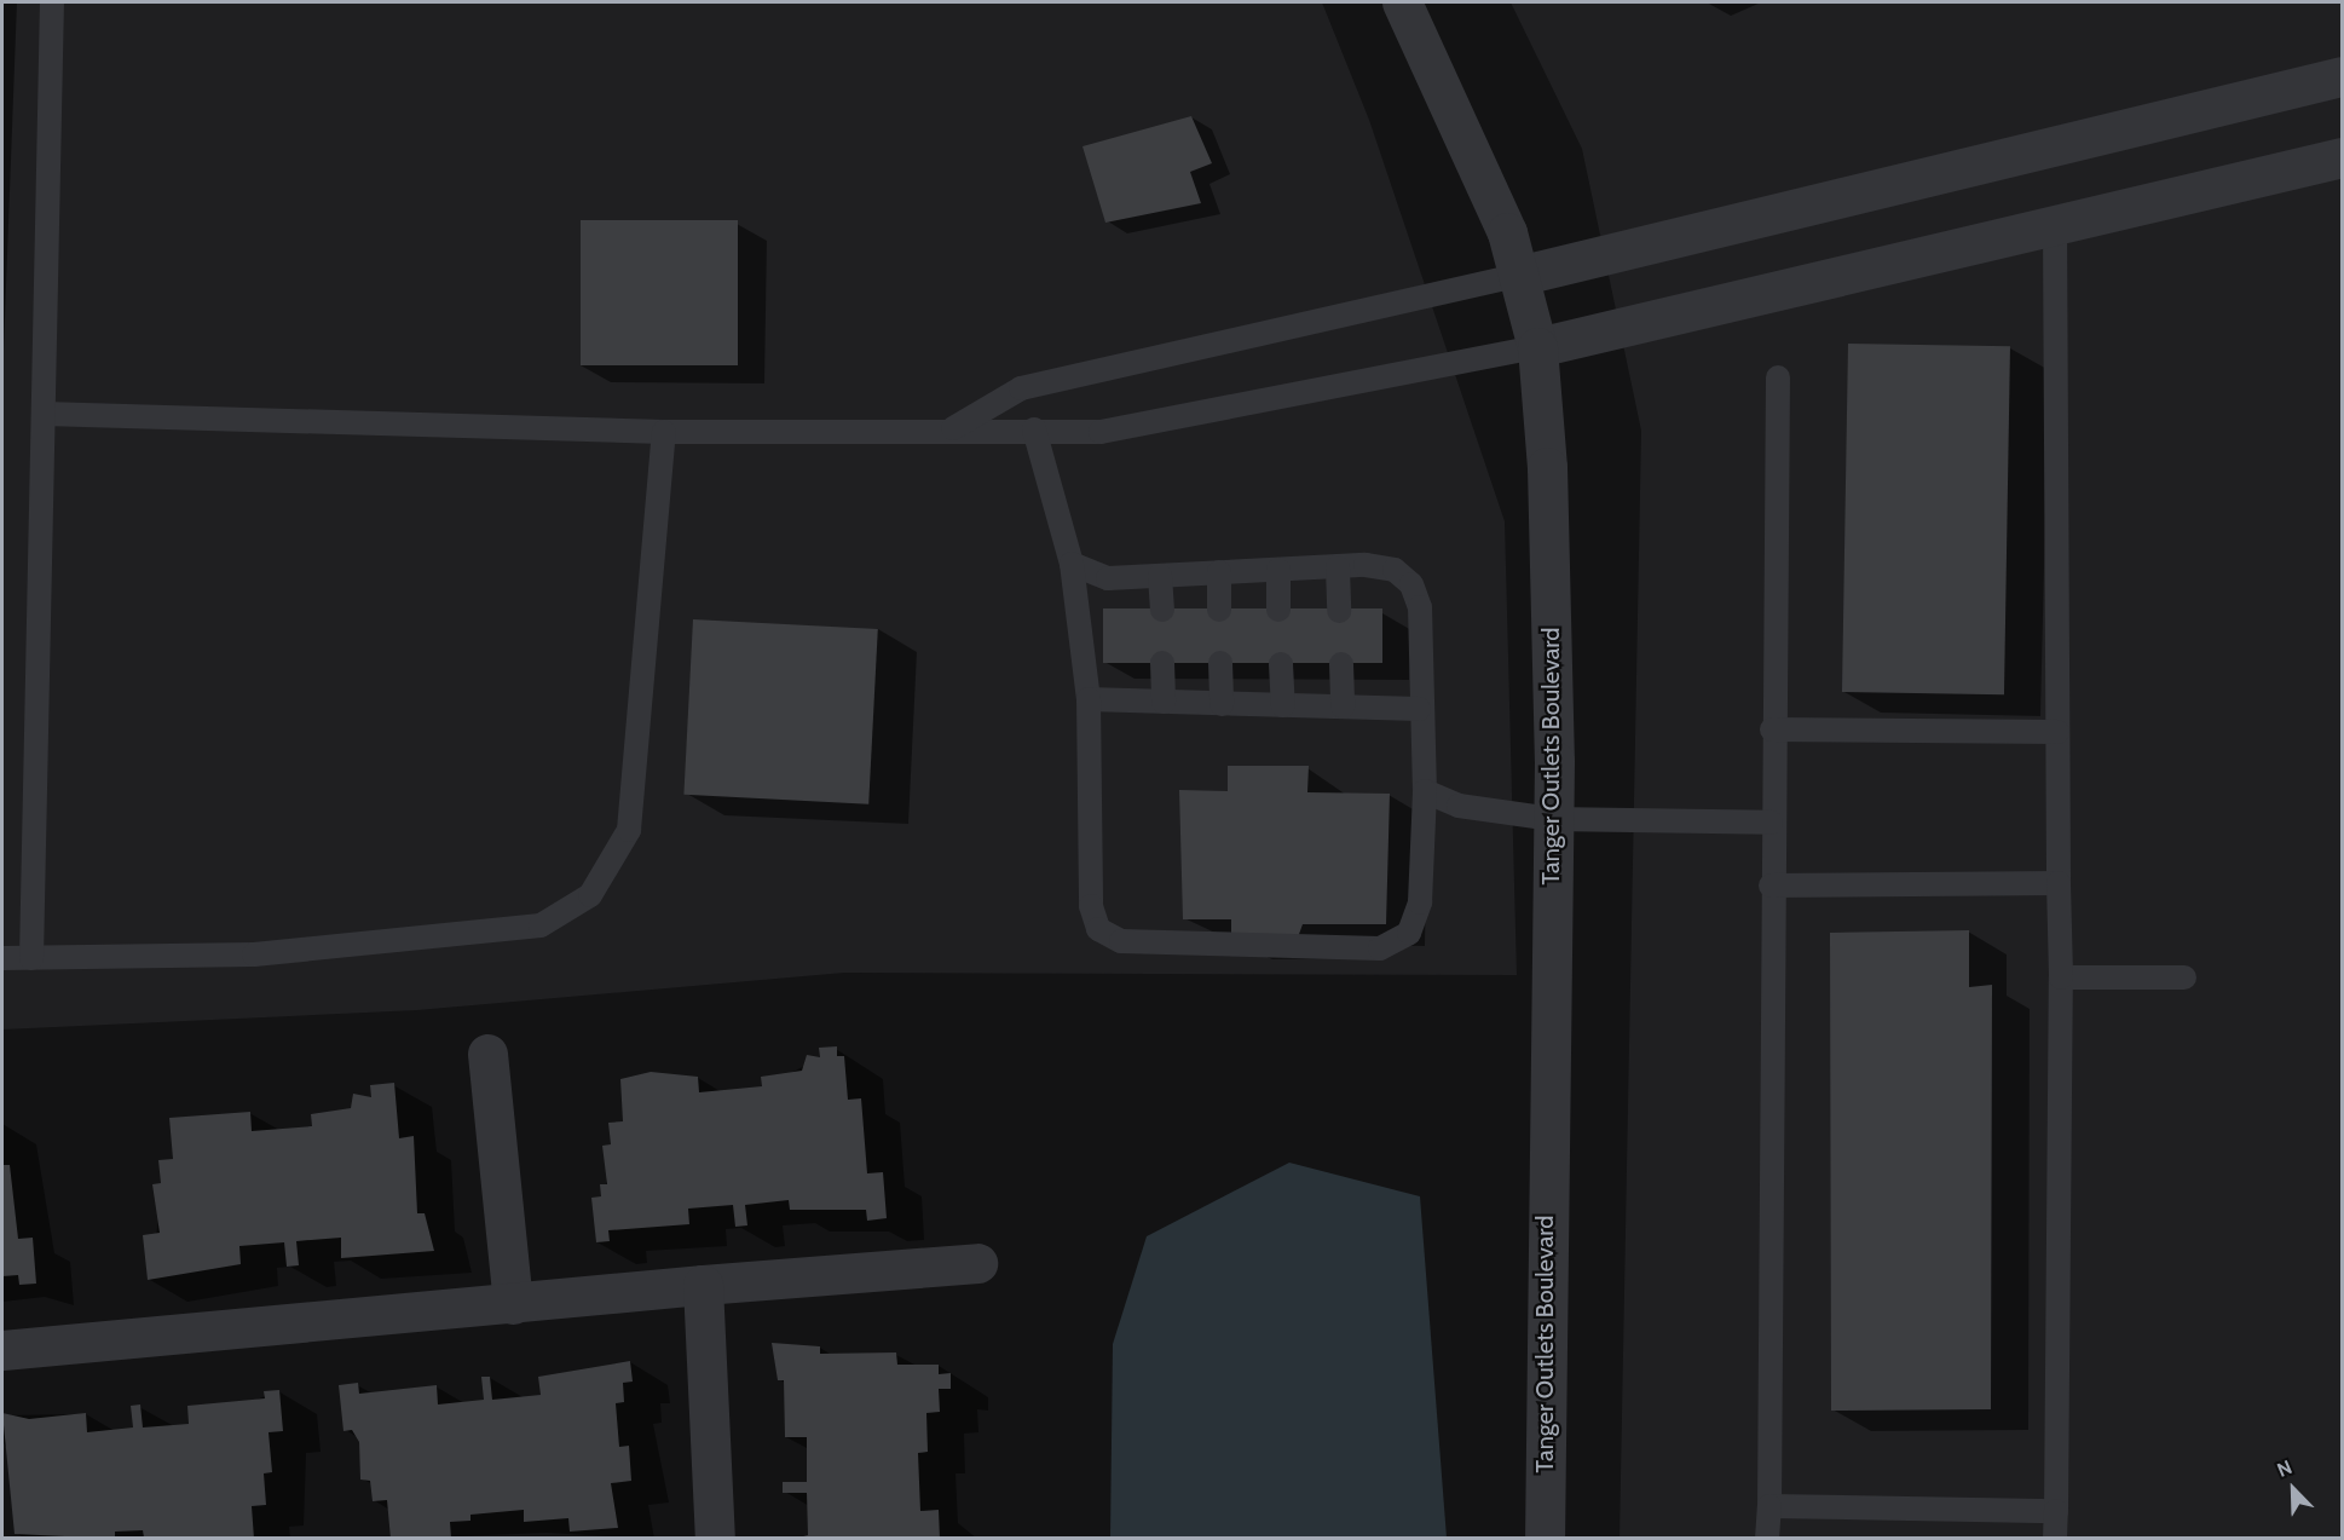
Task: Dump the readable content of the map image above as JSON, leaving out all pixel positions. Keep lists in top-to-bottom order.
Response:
{
  "streets": {
    "street": ["Tanger Outlets Boulevard"]
  },
  "north": "top left"
}
